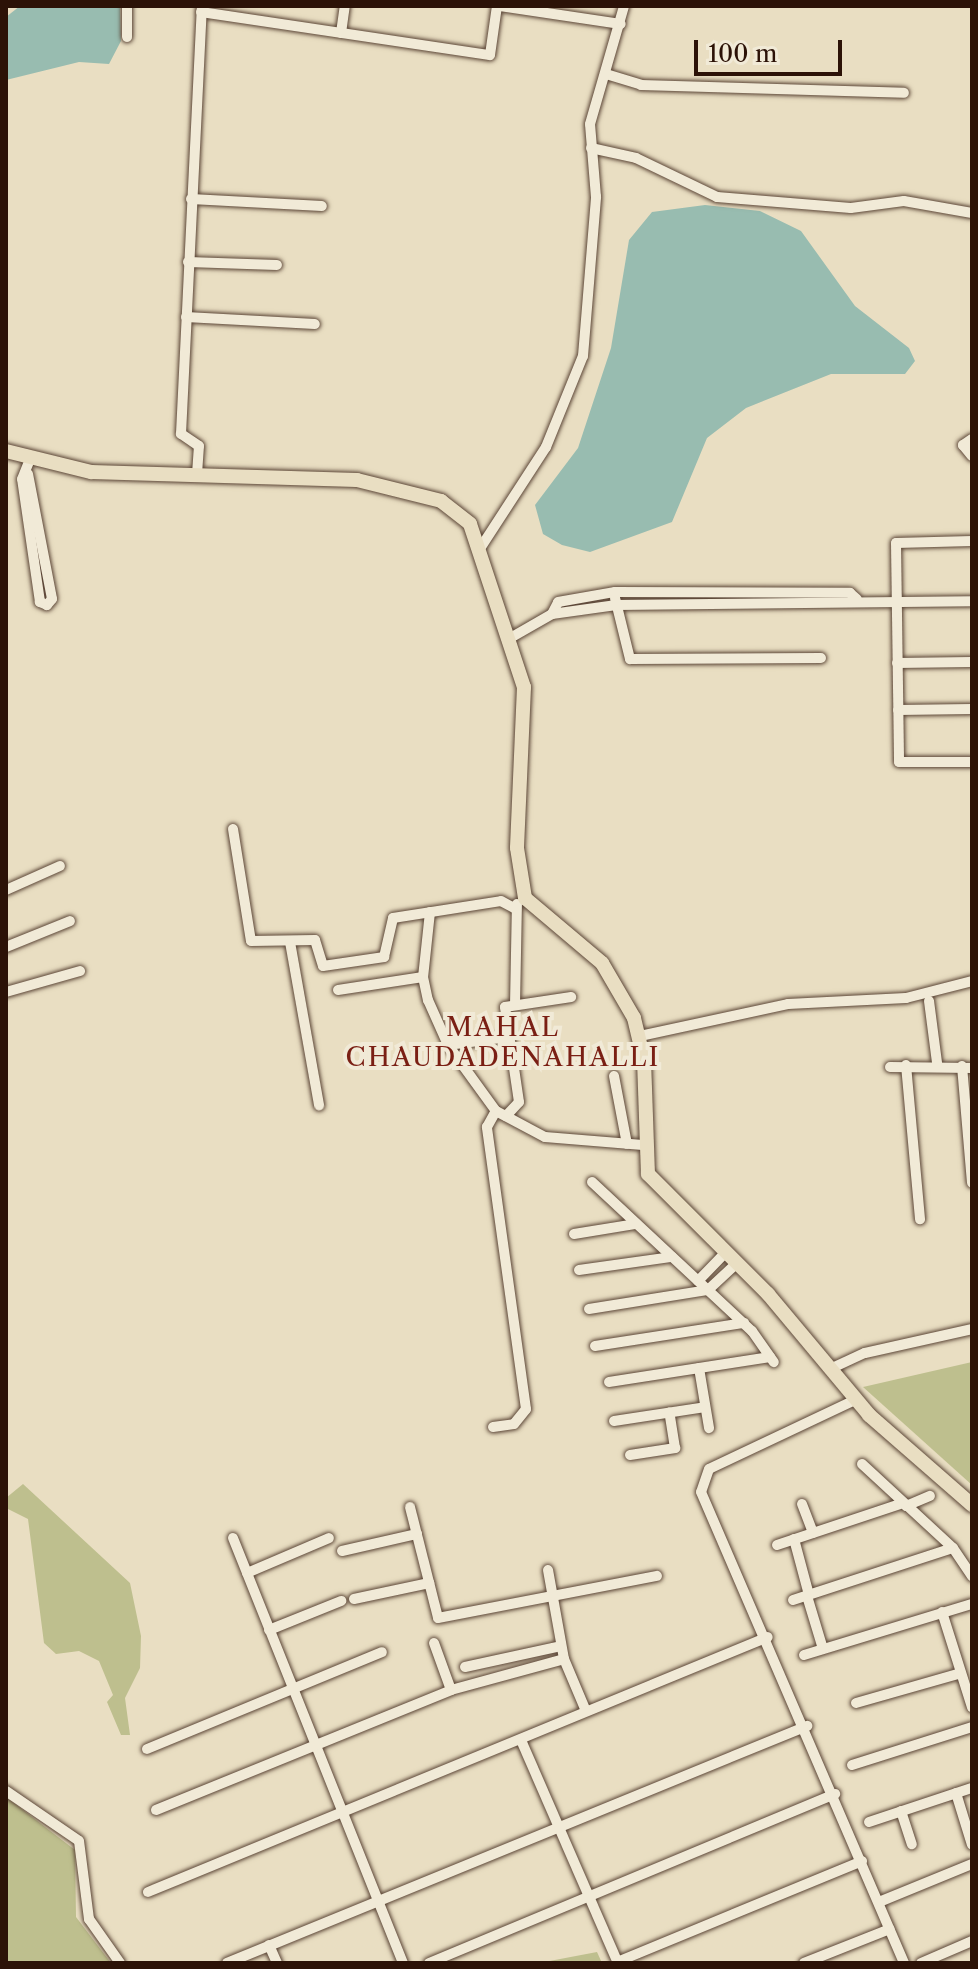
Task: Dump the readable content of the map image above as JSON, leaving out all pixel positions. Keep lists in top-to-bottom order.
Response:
{
  "districts": ["MAHAL CHAUDADENAHALLI"],
  "scale_bar": "100 m"
}
